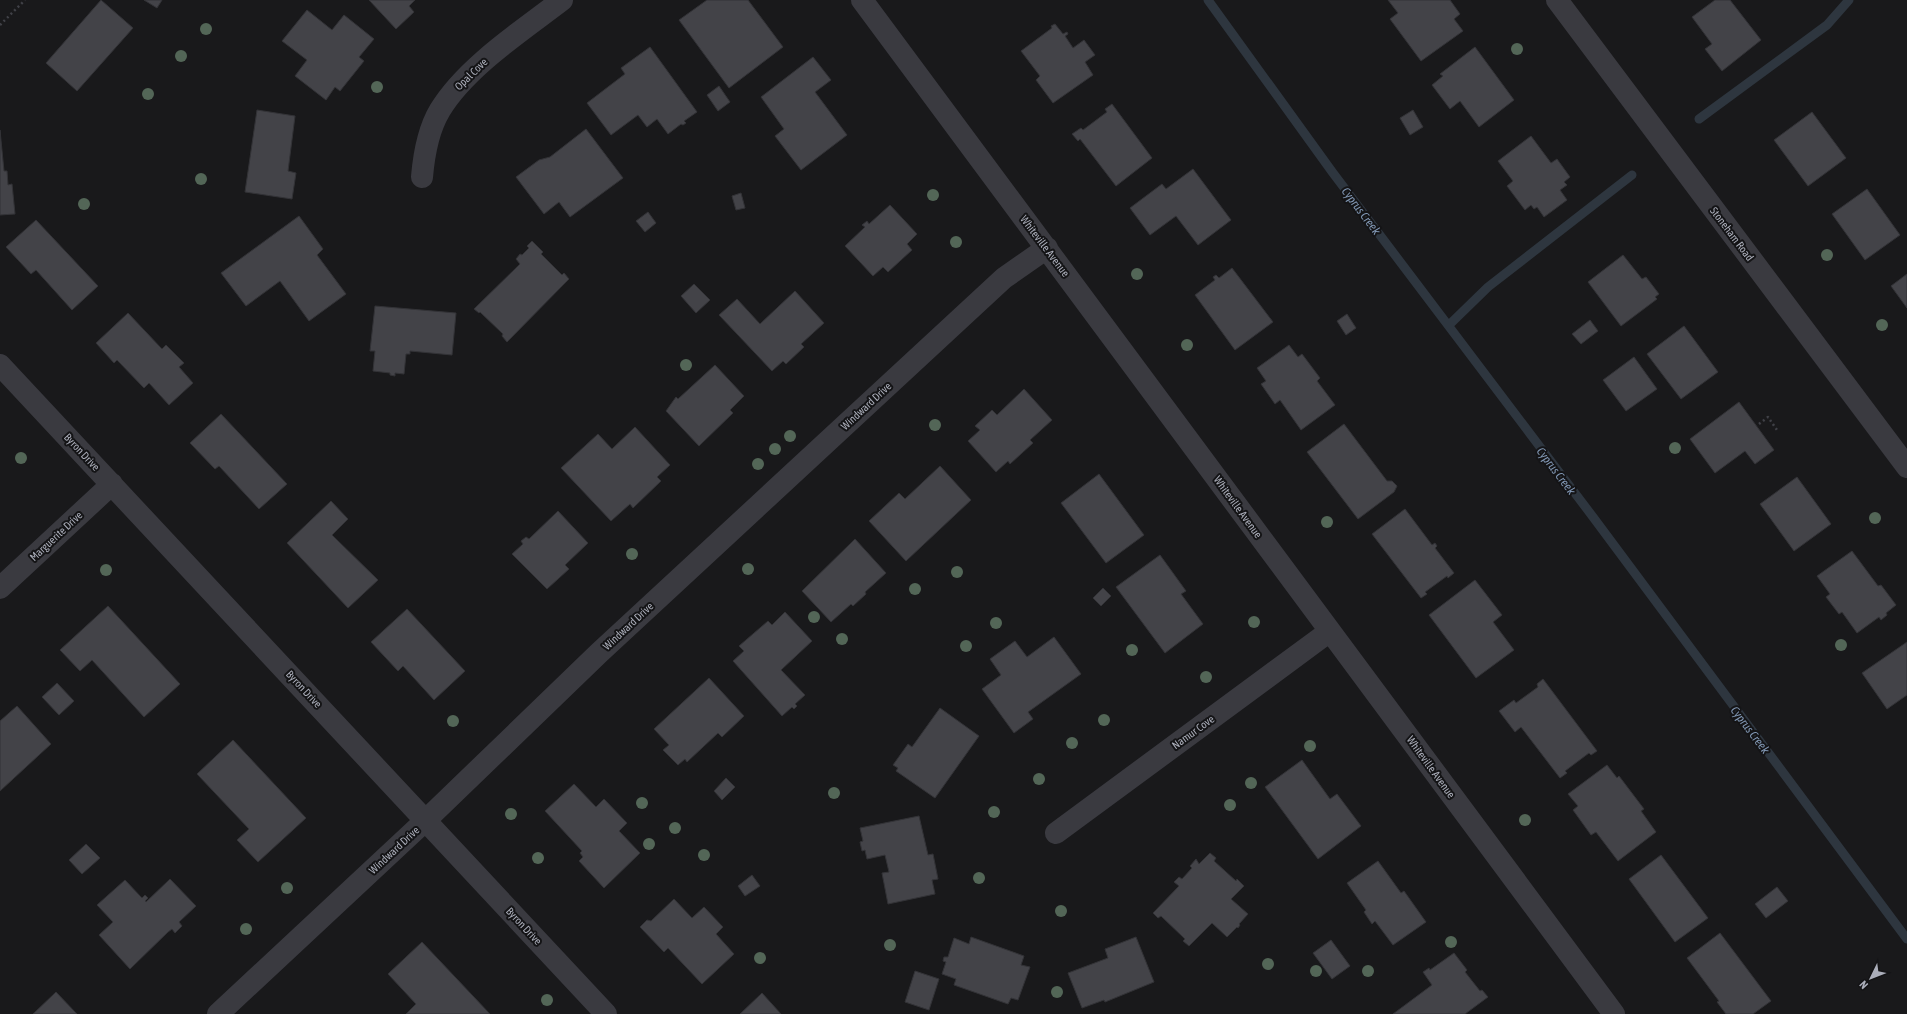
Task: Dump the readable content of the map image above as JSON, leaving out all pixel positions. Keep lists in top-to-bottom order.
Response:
{
  "streets": {
    "street": [
      "Opal Cove",
      "Stoneham Road",
      "Whiteville Avenue",
      "Windward Drive",
      "Byron Drive",
      "Marguerite Drive",
      "Namur Cove"
    ]
  },
  "crossings": [
    ["Whiteville Avenue", "Windward Drive"],
    ["Whiteville Avenue", "Namur Cove"],
    ["Windward Drive", "Byron Drive"],
    ["Byron Drive", "Marguerite Drive"]
  ],
  "water": ["Cyprus Creek"],
  "north": "bottom left"
}
